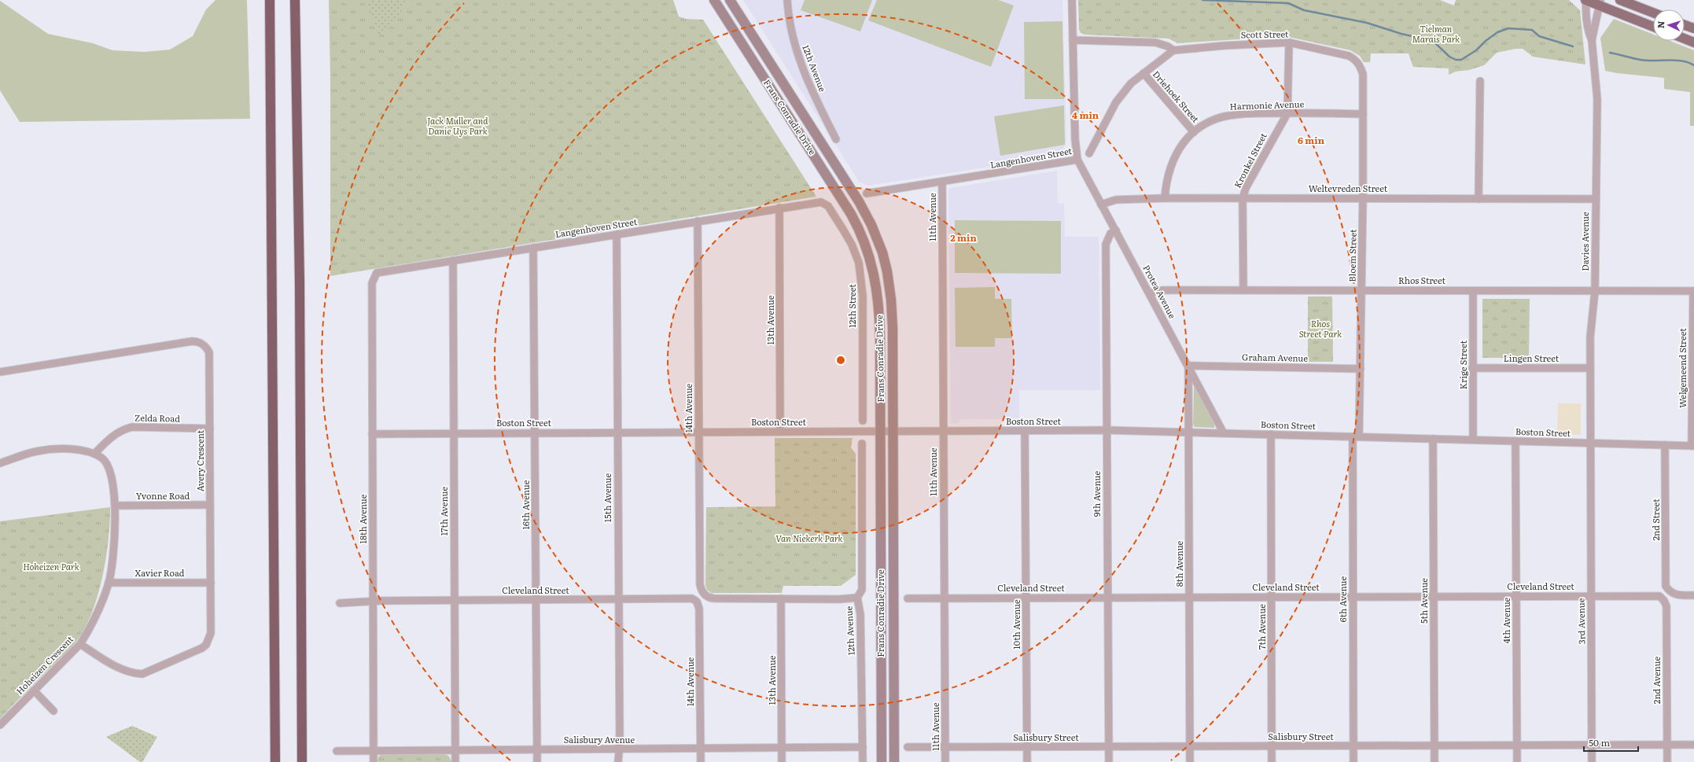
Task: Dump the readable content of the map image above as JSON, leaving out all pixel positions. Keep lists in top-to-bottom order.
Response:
{
  "streets": {
    "main road": ["Frans Conradie Drive"],
    "street": [
      "Scott Street",
      "12th Avenue",
      "Driehoek Street",
      "Harmonie Avenue",
      "Langenhoven Street",
      "Kronkel Street",
      "Weltevreden Street",
      "11th Avenue",
      "Davies Avenue",
      "Bloem Street",
      "Rhos Street",
      "Protea Avenue",
      "12th Street",
      "13th Avenue",
      "Graham Avenue",
      "Lingen Street",
      "Krige Street",
      "Welgemeend Street",
      "14th Avenue",
      "Zelda Road",
      "Boston Street",
      "Avery Crescent",
      "9th Avenue",
      "Yvonne Road",
      "15th Avenue",
      "16th Avenue",
      "17th Avenue",
      "18th Avenue",
      "2nd Street",
      "8th Avenue",
      "Xavier Road",
      "Cleveland Street",
      "6th Avenue",
      "5th Avenue",
      "4th Avenue",
      "3rd Avenue",
      "10th Avenue",
      "7th Avenue",
      "Hoheizen Crescent",
      "2nd Avenue",
      "Salisbury Street",
      "Salisbury Avenue"
    ]
  },
  "crossings": [
    ["Scott Street", "Kronkel Street"],
    ["Scott Street", "Bloem Street"],
    ["12th Avenue", "Salisbury Avenue"],
    ["Driehoek Street", "Harmonie Avenue"],
    ["Harmonie Avenue", "Kronkel Street"],
    ["Harmonie Avenue", "Weltevreden Street"],
    ["Harmonie Avenue", "Bloem Street"],
    ["Frans Conradie Drive", "Boston Street"],
    ["Langenhoven Street", "11th Avenue"],
    ["Langenhoven Street", "Protea Avenue"],
    ["Langenhoven Street", "12th Street"],
    ["Langenhoven Street", "13th Avenue"],
    ["Langenhoven Street", "14th Avenue"],
    ["Langenhoven Street", "15th Avenue"],
    ["Langenhoven Street", "16th Avenue"],
    ["Langenhoven Street", "17th Avenue"],
    ["Langenhoven Street", "18th Avenue"],
    ["Kronkel Street", "Weltevreden Street"],
    ["Kronkel Street", "Rhos Street"],
    ["Weltevreden Street", "Davies Avenue"],
    ["Weltevreden Street", "Bloem Street"],
    ["Weltevreden Street", "Protea Avenue"],
    ["11th Avenue", "Boston Street"],
    ["11th Avenue", "Cleveland Street"],
    ["11th Avenue", "Salisbury Street"],
    ["Davies Avenue", "Rhos Street"],
    ["Davies Avenue", "Lingen Street"],
    ["Davies Avenue", "Boston Street"],
    ["Davies Avenue", "3rd Avenue"],
    ["Bloem Street", "Rhos Street"],
    ["Bloem Street", "Graham Avenue"],
    ["Bloem Street", "Boston Street"],
    ["Bloem Street", "6th Avenue"],
    ["Rhos Street", "Protea Avenue"],
    ["Rhos Street", "Krige Street"],
    ["Rhos Street", "Welgemeend Street"],
    ["Protea Avenue", "Graham Avenue"],
    ["Protea Avenue", "Boston Street"],
    ["Protea Avenue", "9th Avenue"],
    ["Protea Avenue", "8th Avenue"],
    ["13th Avenue", "14th Avenue"],
    ["13th Avenue", "Boston Street"],
    ["13th Avenue", "Salisbury Avenue"],
    ["Graham Avenue", "8th Avenue"],
    ["Lingen Street", "Krige Street"],
    ["Krige Street", "Boston Street"],
    ["Welgemeend Street", "Boston Street"],
    ["14th Avenue", "Boston Street"],
    ["14th Avenue", "Cleveland Street"],
    ["14th Avenue", "Salisbury Avenue"],
    ["Zelda Road", "Avery Crescent"],
    ["Zelda Road", "Hoheizen Crescent"],
    ["Boston Street", "9th Avenue"],
    ["Boston Street", "15th Avenue"],
    ["Boston Street", "16th Avenue"],
    ["Boston Street", "17th Avenue"],
    ["Boston Street", "18th Avenue"],
    ["Boston Street", "2nd Street"],
    ["Boston Street", "8th Avenue"],
    ["Boston Street", "6th Avenue"],
    ["Boston Street", "5th Avenue"],
    ["Boston Street", "4th Avenue"],
    ["Boston Street", "3rd Avenue"],
    ["Boston Street", "10th Avenue"],
    ["Boston Street", "7th Avenue"],
    ["Avery Crescent", "Yvonne Road"],
    ["Avery Crescent", "Xavier Road"],
    ["Avery Crescent", "Hoheizen Crescent"],
    ["9th Avenue", "Cleveland Street"],
    ["9th Avenue", "Salisbury Street"],
    ["Yvonne Road", "Hoheizen Crescent"],
    ["15th Avenue", "Cleveland Street"],
    ["15th Avenue", "Salisbury Avenue"],
    ["16th Avenue", "Cleveland Street"],
    ["16th Avenue", "Salisbury Avenue"],
    ["17th Avenue", "Cleveland Street"],
    ["17th Avenue", "Salisbury Avenue"],
    ["18th Avenue", "Cleveland Street"],
    ["18th Avenue", "Salisbury Avenue"],
    ["8th Avenue", "Cleveland Street"],
    ["8th Avenue", "Salisbury Street"],
    ["Xavier Road", "Hoheizen Crescent"],
    ["Cleveland Street", "6th Avenue"],
    ["Cleveland Street", "5th Avenue"],
    ["Cleveland Street", "4th Avenue"],
    ["Cleveland Street", "3rd Avenue"],
    ["Cleveland Street", "10th Avenue"],
    ["Cleveland Street", "7th Avenue"],
    ["Cleveland Street", "2nd Avenue"],
    ["6th Avenue", "Salisbury Street"],
    ["5th Avenue", "Salisbury Street"],
    ["4th Avenue", "Salisbury Street"],
    ["3rd Avenue", "Salisbury Street"],
    ["10th Avenue", "Salisbury Street"],
    ["7th Avenue", "Salisbury Street"],
    ["2nd Avenue", "Salisbury Street"]
  ],
  "parks": [
    "Tielman Marais Park",
    "Jack Muller and Danie Uys Park",
    "Rhos Street Park",
    "Van Niekerk Park",
    "Hoheizen Park"
  ],
  "scale_bar": "50 m",
  "north": "left",
  "rings": ["4 min", "6 min", "2 min"]
}
